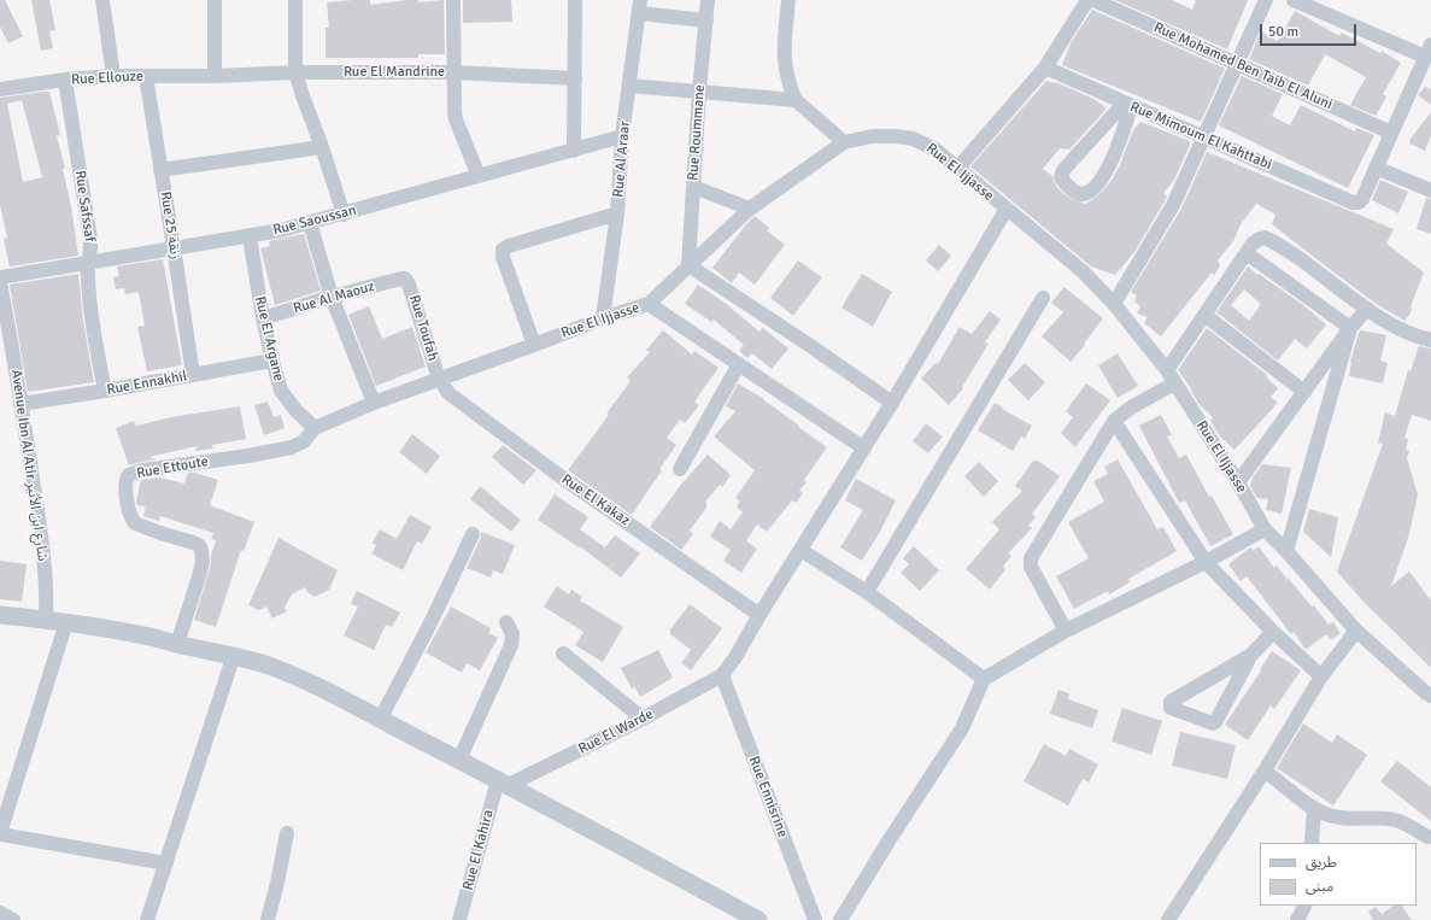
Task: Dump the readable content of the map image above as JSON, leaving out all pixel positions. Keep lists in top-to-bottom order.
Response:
{
  "streets": {
    "street": [
      "Rue Mohamed Ben Taib El Aluni",
      "Rue El Mandrine",
      "Rue Ellouze",
      "Rue Roummane",
      "Rue Mimoum El Kahttabi",
      "Rue Al Araar",
      "Rue El Ijjasse",
      "Rue Safssaf",
      "Rue Saoussan",
      "Rue 25 زنقة",
      "Rue Al Maouz",
      "Rue Toufah",
      "Rue El Argane",
      "Rue Ennakhil",
      "Avenue Ibn Al Atir شارع ابن الأثير",
      "Rue Ettoute",
      "Rue El Kakaz",
      "Rue El Warde",
      "Rue Ennisrine",
      "Rue El Kahira"
    ]
  },
  "crossings": [
    ["Rue El Mandrine", "Rue Ellouze"],
    ["Rue Ellouze", "Rue Safssaf"],
    ["Rue Ellouze", "Rue 25 زنقة"],
    ["Rue Roummane", "Rue El Ijjasse"],
    ["Rue Al Araar", "Rue El Ijjasse"],
    ["Rue Al Araar", "Rue Saoussan"],
    ["Rue El Ijjasse", "Rue Toufah"],
    ["Rue El Ijjasse", "Rue El Argane"],
    ["Rue El Ijjasse", "Rue Ettoute"],
    ["Rue El Ijjasse", "Rue El Kakaz"],
    ["Rue Safssaf", "Rue Saoussan"],
    ["Rue Safssaf", "Rue Ennakhil"],
    ["Rue Saoussan", "Rue 25 زنقة"],
    ["Rue Saoussan", "Rue El Argane"],
    ["Rue 25 زنقة", "Rue Ennakhil"],
    ["Rue Al Maouz", "Rue Toufah"],
    ["Rue Al Maouz", "Rue El Argane"],
    ["Rue Toufah", "Rue El Kakaz"],
    ["Rue El Argane", "Rue Ennakhil"],
    ["Rue El Argane", "Rue Ettoute"],
    ["Rue Ennakhil", "Avenue Ibn Al Atir شارع ابن الأثير"],
    ["Rue El Warde", "Rue Ennisrine"],
    ["Rue El Warde", "Rue El Kahira"]
  ],
  "legend": ["طريق", "مبنى"],
  "scale_bar": "50 m"
}
